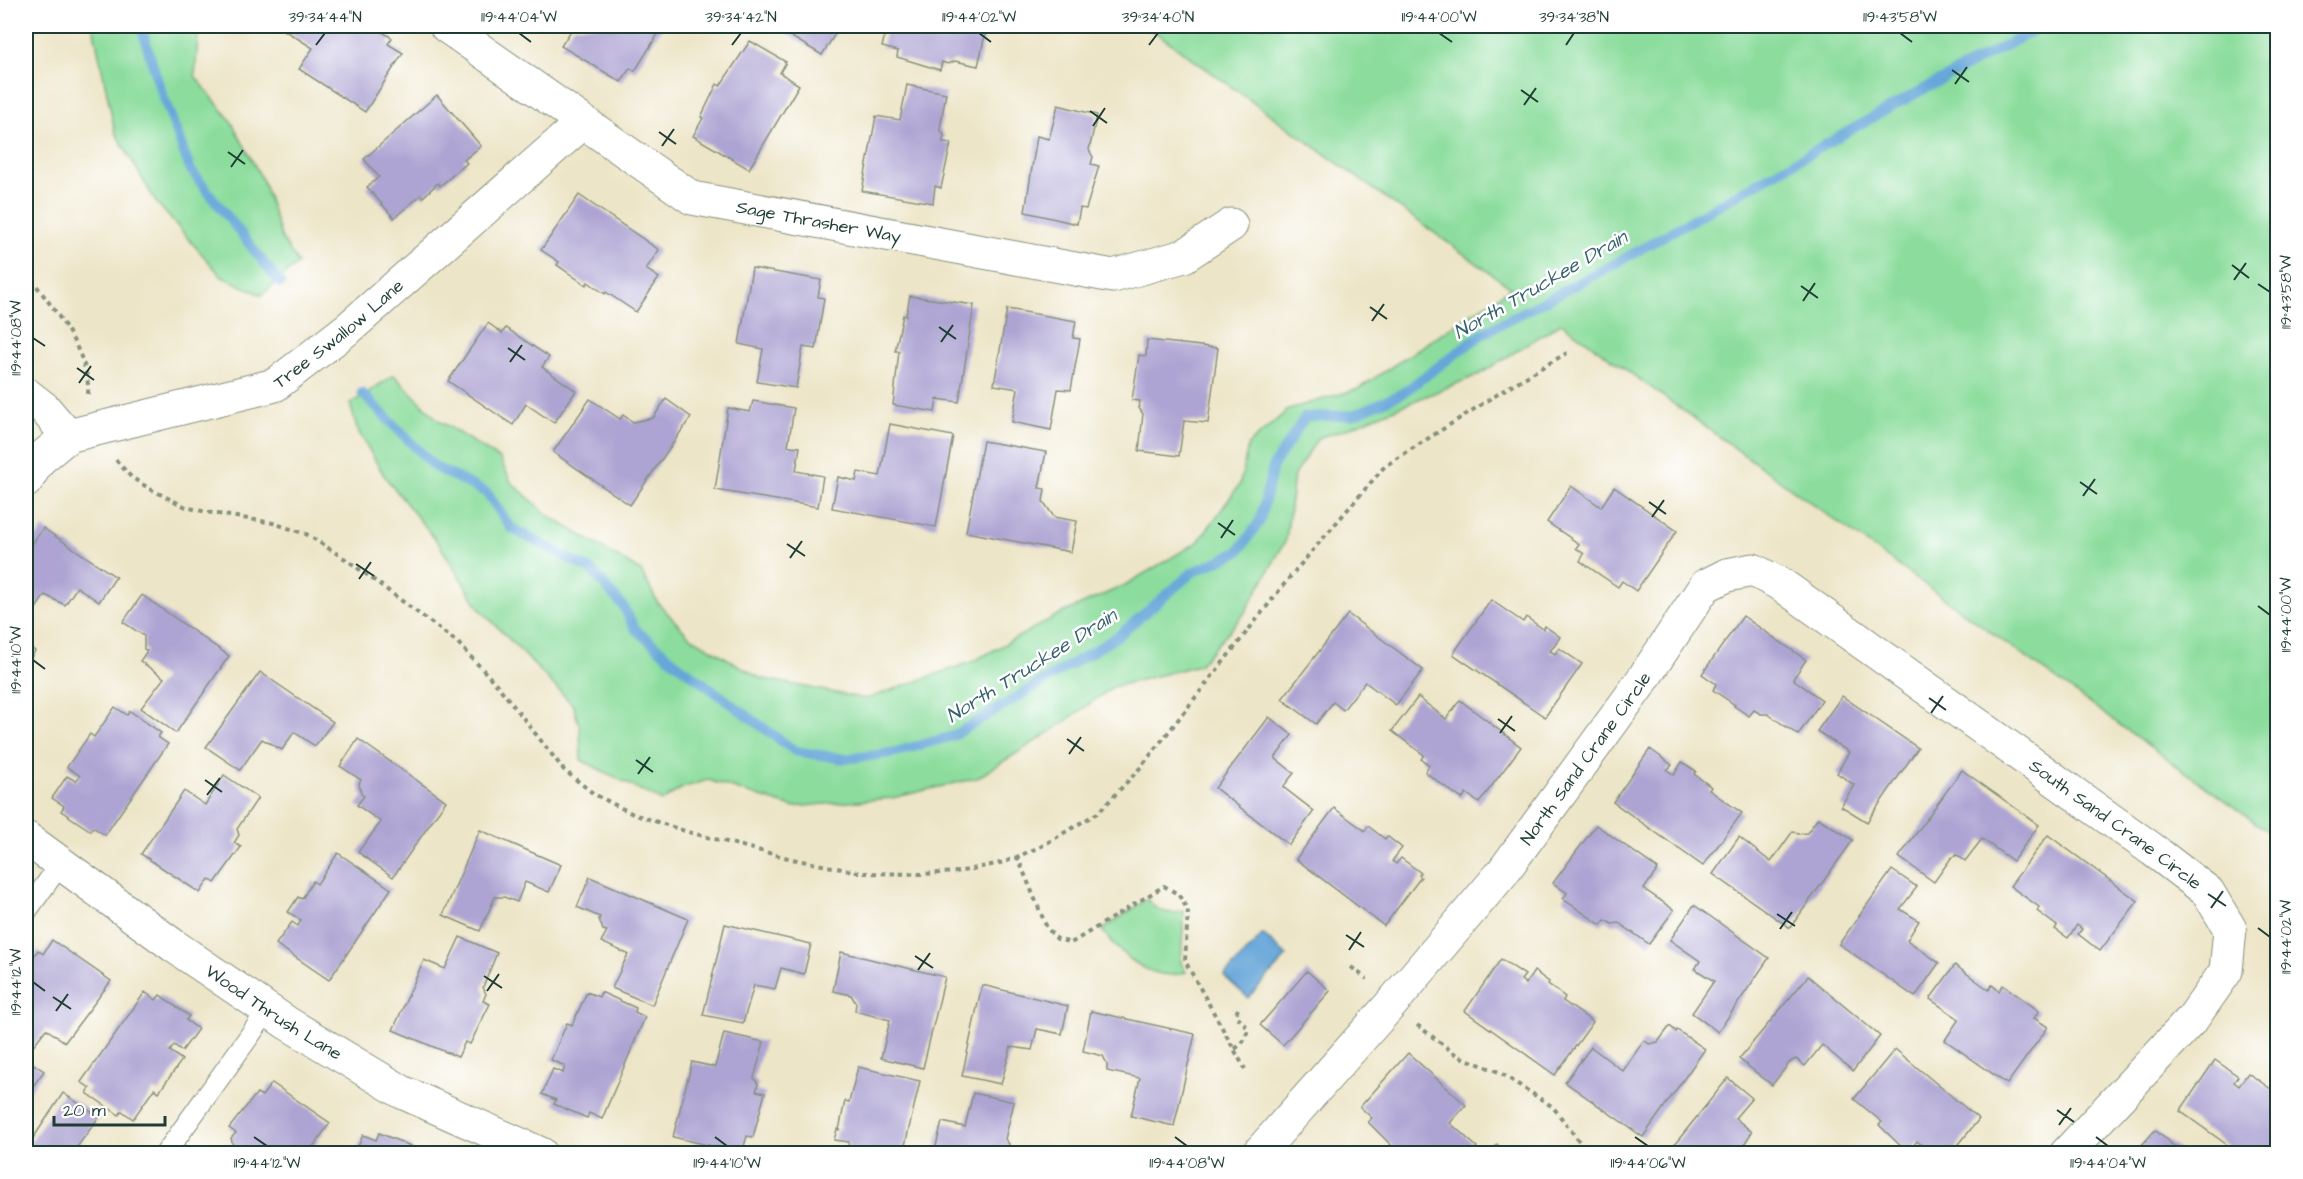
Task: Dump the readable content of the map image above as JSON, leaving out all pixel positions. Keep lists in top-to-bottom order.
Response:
{
  "streets": {
    "street": [
      "Sage Thrasher Way",
      "Tree Swallow Lane",
      "North Sand Crane Circle",
      "South Sand Crane Circle",
      "Wood Thrush Lane"
    ]
  },
  "crossings": [
    ["Sage Thrasher Way", "Tree Swallow Lane"],
    ["North Sand Crane Circle", "South Sand Crane Circle"]
  ],
  "water": ["North Truckee Drain"],
  "scale_bar": "20 m",
  "coordinates": [
    "39°34'44\"N",
    "119°44'04\"W",
    "39°34'42\"N",
    "119°44'02\"W",
    "39°34'40\"N",
    "119°44'00\"W",
    "39°34'38\"N",
    "119°43'58\"W",
    "119°44'08\"W",
    "119°44'10\"W",
    "119°44'12\"W",
    "119°44'06\"W"
  ]
}
